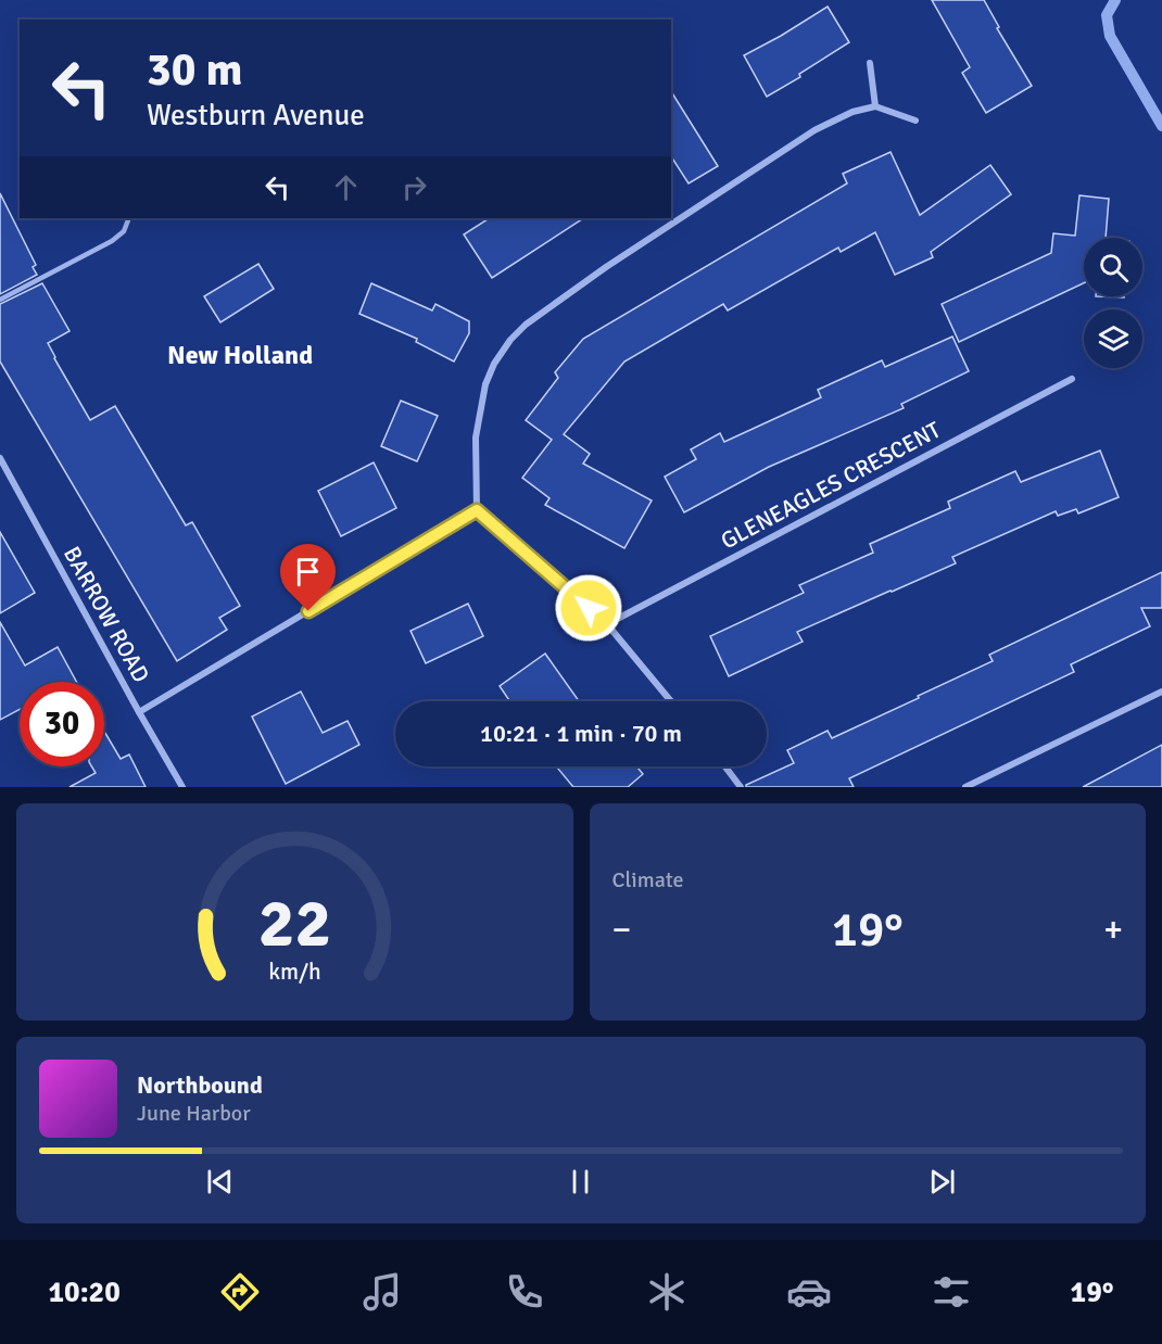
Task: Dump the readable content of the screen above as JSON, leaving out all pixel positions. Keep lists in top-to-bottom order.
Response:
{
  "streets": {
    "street": ["GLENEAGLES CRESCENT", "BARROW ROAD"]
  },
  "districts": ["New Holland"],
  "page": {
    "turn": ["30 m", "Westburn Avenue"],
    "limit": "30",
    "trip": "10:21 · 1 min · 70 m",
    "tile": "Climate",
    "heat": ["−", "19°", "+"],
    "song": ["Northbound", "June Harbor"],
    "tabs": ["10:20", "19°"],
    "gauge": ["22", "km/h"]
  }
}
